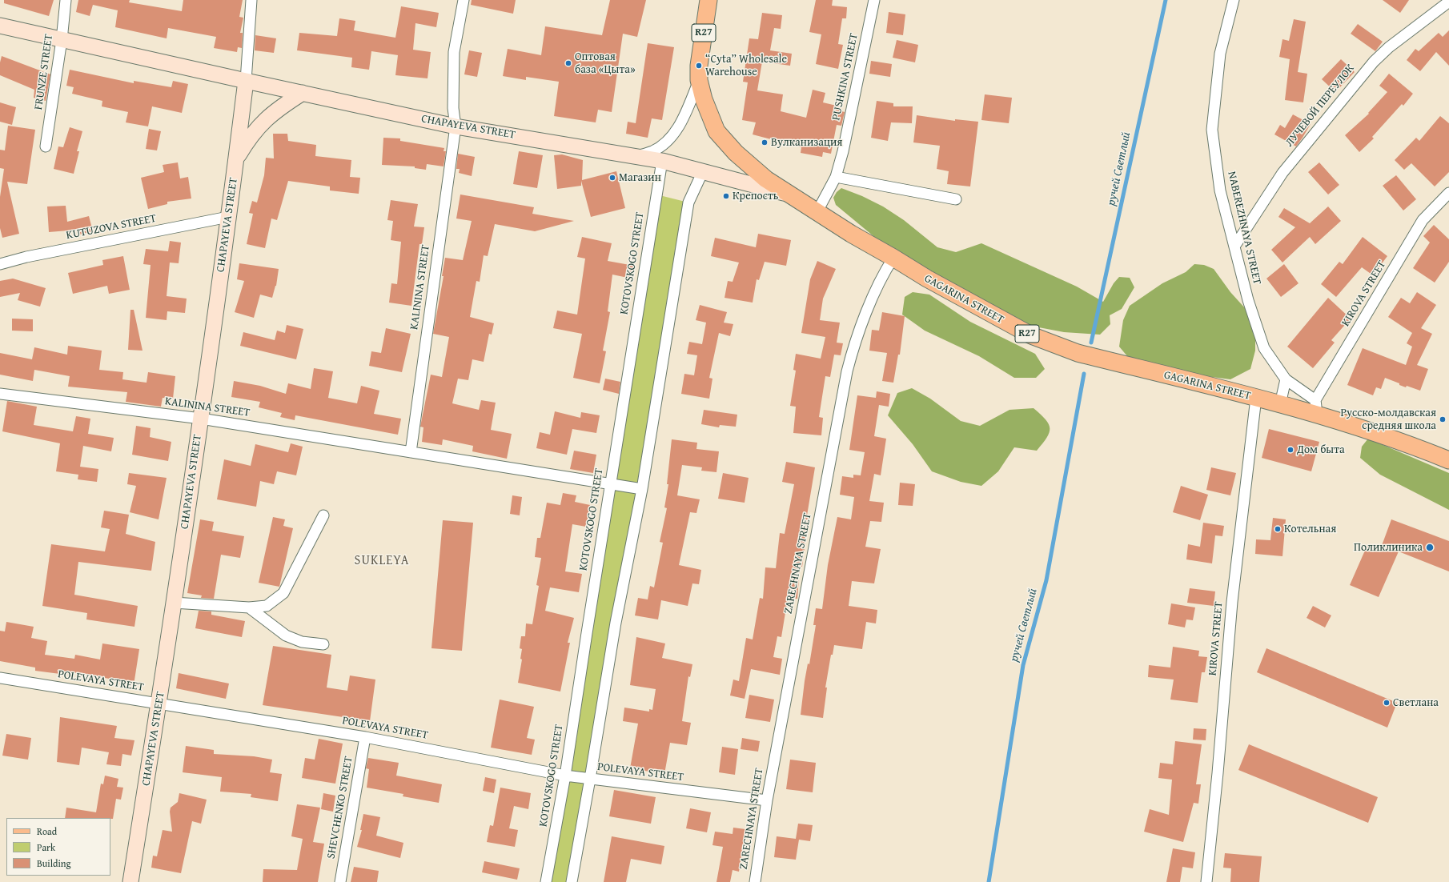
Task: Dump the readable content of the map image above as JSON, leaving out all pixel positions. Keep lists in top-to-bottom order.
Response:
{
  "streets": {
    "main road": ["R27", "GAGARINA STREET"],
    "street": [
      "FRUNZE STREET",
      "PUSHKINA STREET",
      "ЛУЧЕВОЙ ПЕРЕУЛОК",
      "CHAPAYEVA STREET",
      "KUTUZOVA STREET",
      "NABEREZHNAYA STREET",
      "KOTOVSKOGO STREET",
      "KALININA STREET",
      "KIROVA STREET",
      "ZARECHNAYA STREET",
      "POLEVAYA STREET",
      "SHEVCHENKO STREET"
    ]
  },
  "crossings": [
    ["FRUNZE STREET", "CHAPAYEVA STREET"],
    ["PUSHKINA STREET", "GAGARINA STREET"],
    ["ЛУЧЕВОЙ ПЕРЕУЛОК", "NABEREZHNAYA STREET"],
    ["CHAPAYEVA STREET", "KUTUZOVA STREET"],
    ["CHAPAYEVA STREET", "KOTOVSKOGO STREET"],
    ["CHAPAYEVA STREET", "KALININA STREET"],
    ["CHAPAYEVA STREET", "GAGARINA STREET"],
    ["CHAPAYEVA STREET", "POLEVAYA STREET"],
    ["NABEREZHNAYA STREET", "KIROVA STREET"],
    ["NABEREZHNAYA STREET", "GAGARINA STREET"],
    ["KOTOVSKOGO STREET", "KALININA STREET"],
    ["KOTOVSKOGO STREET", "POLEVAYA STREET"],
    ["KIROVA STREET", "GAGARINA STREET"],
    ["GAGARINA STREET", "ZARECHNAYA STREET"],
    ["ZARECHNAYA STREET", "POLEVAYA STREET"],
    ["POLEVAYA STREET", "SHEVCHENKO STREET"]
  ],
  "districts": ["SUKLEYA"],
  "water": ["ручей Светлый"],
  "places": [
    "Оптовая база «Цыта»",
    "“Cyta” Wholesale Warehouse",
    "Вулканизация",
    "Магазин",
    "Крепость",
    "Русско-молдавская средняя школа",
    "Дом быта",
    "Котельная",
    "Поликлиника",
    "Светлана"
  ],
  "legend": ["Road", "Park", "Building"]
}
